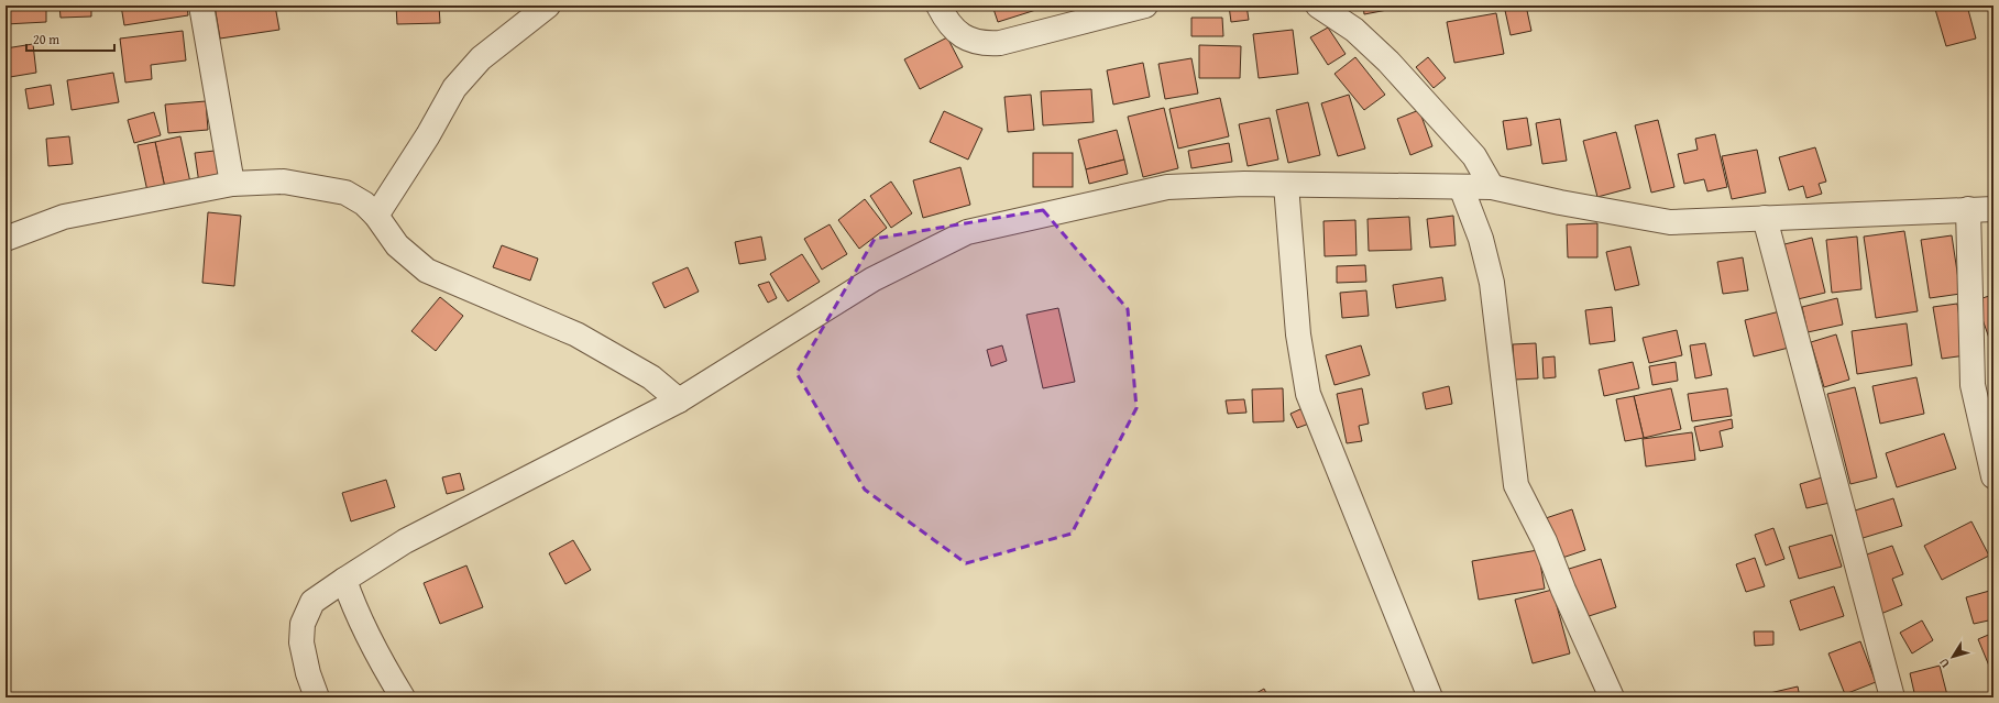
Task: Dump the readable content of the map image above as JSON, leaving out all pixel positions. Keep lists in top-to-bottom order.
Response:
{
  "scale_bar": "20 m",
  "north": "bottom left"
}
